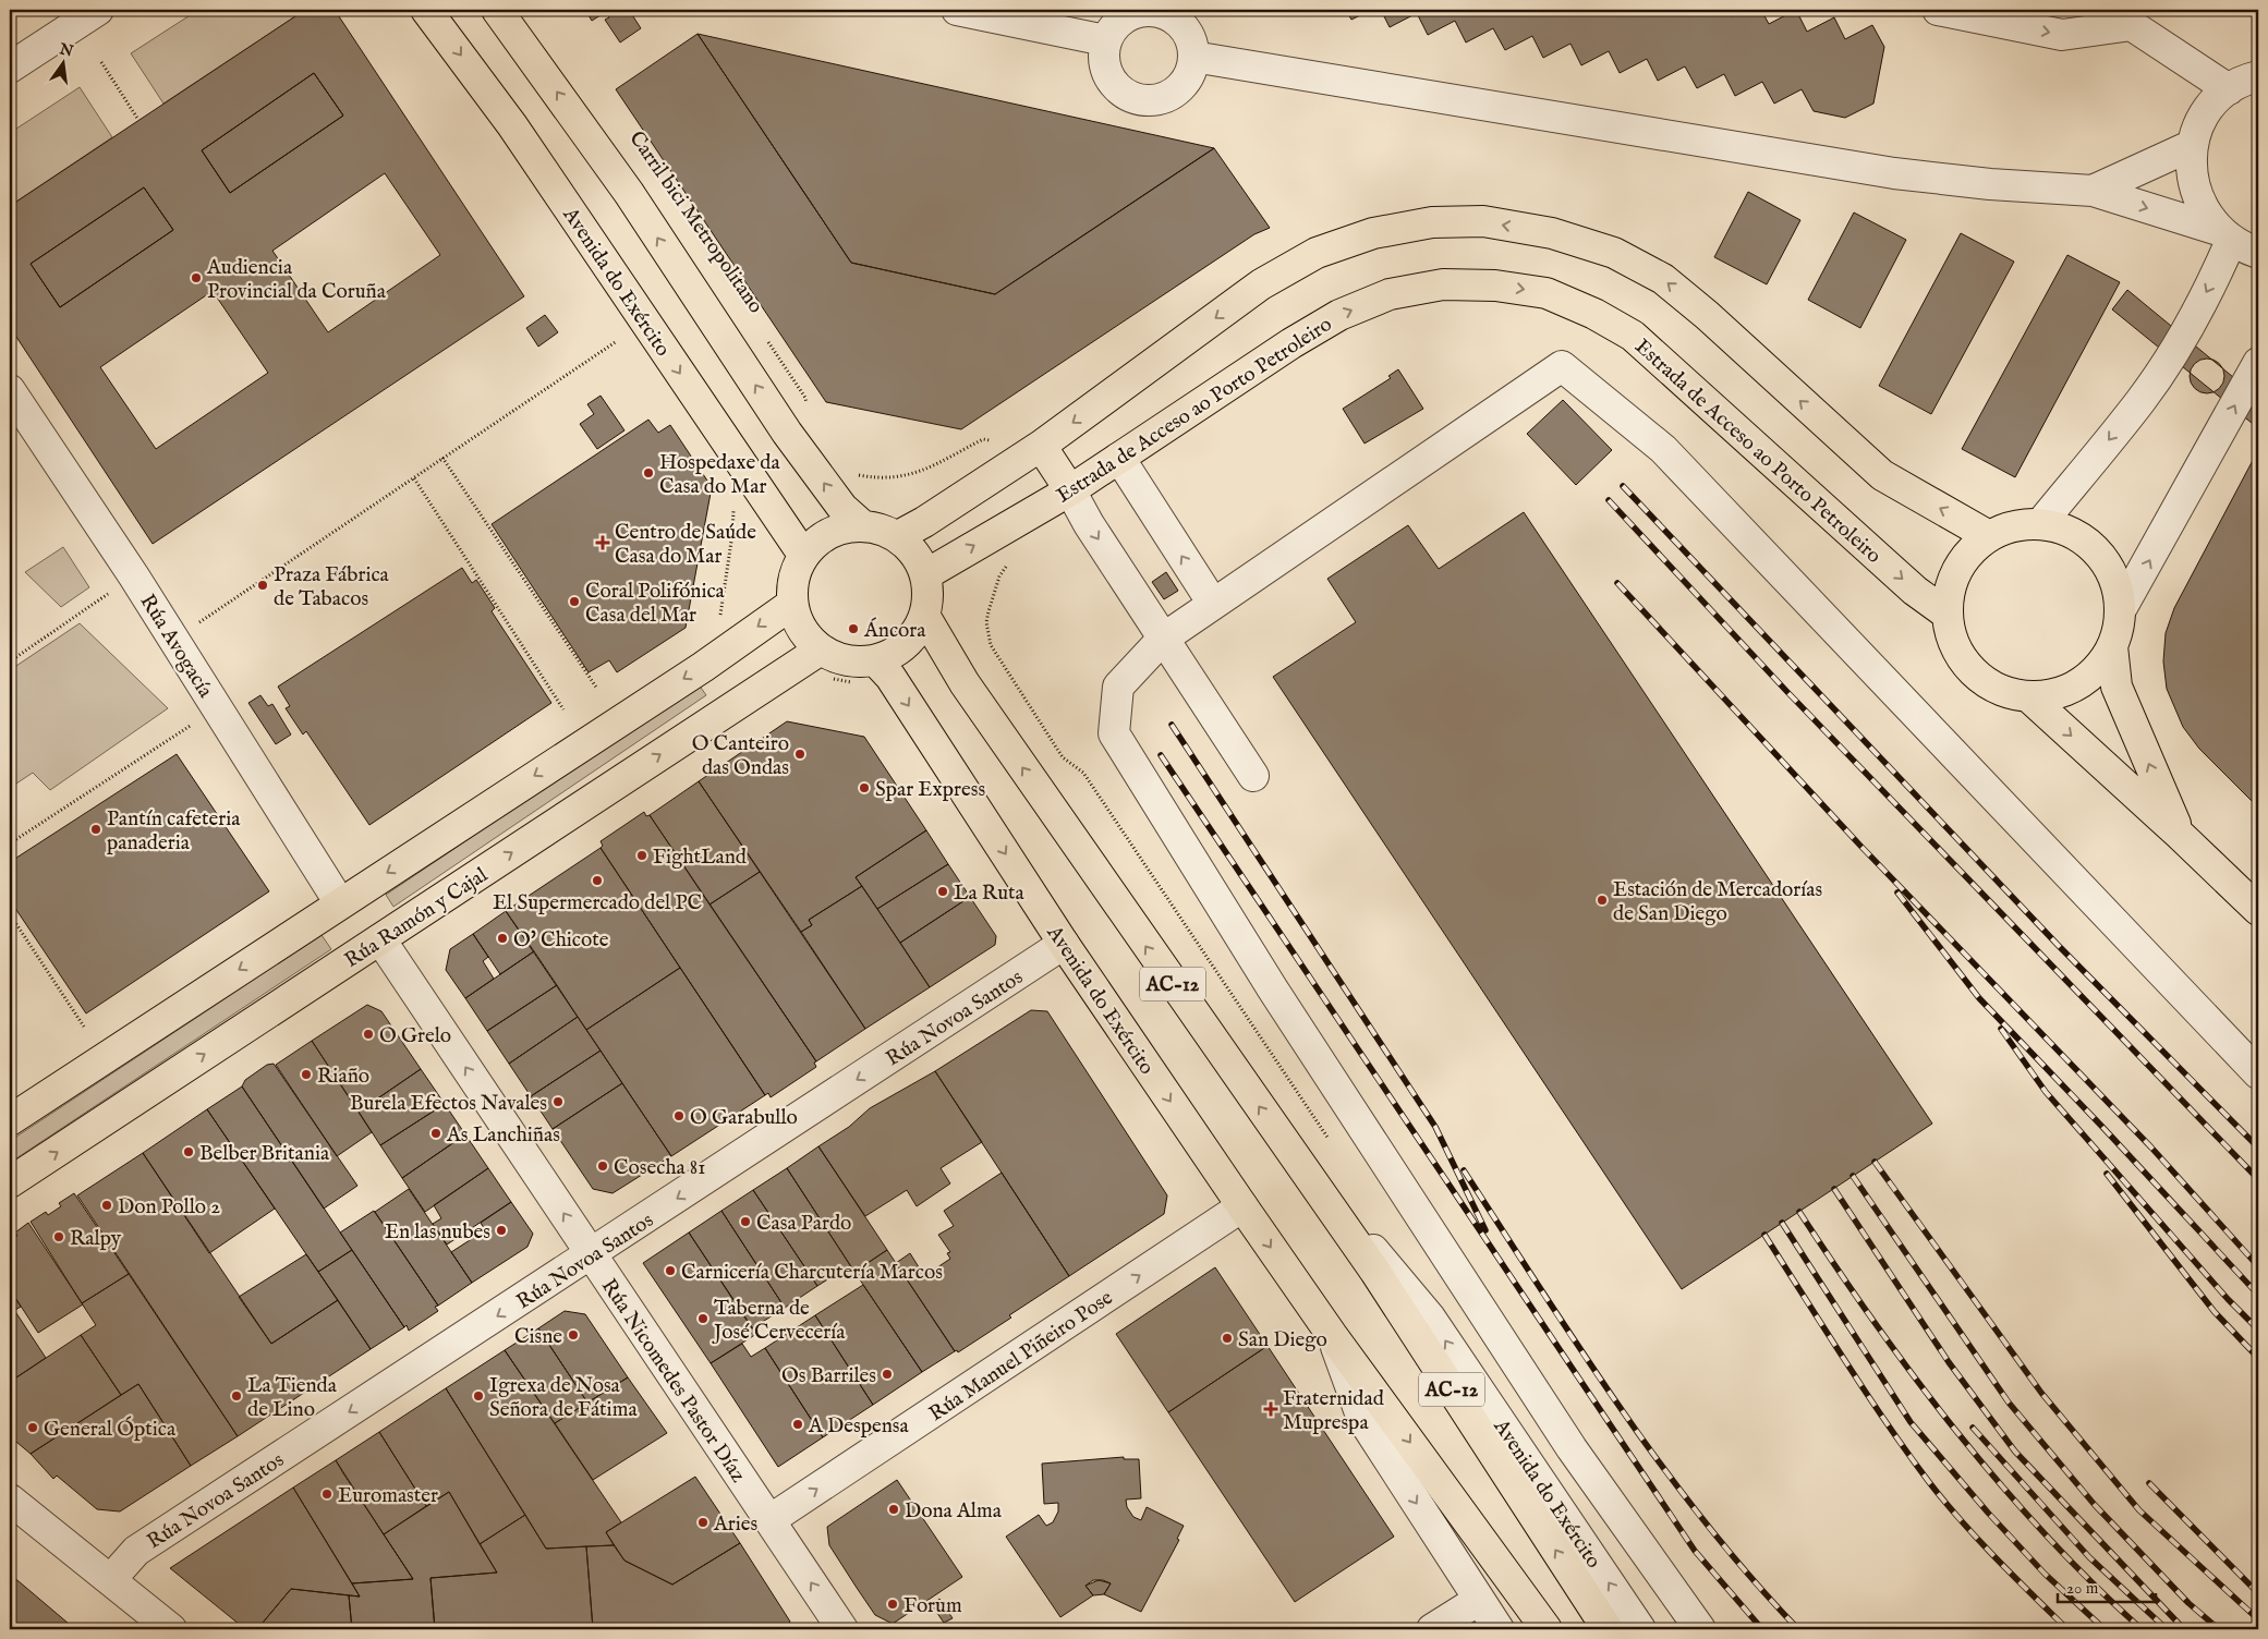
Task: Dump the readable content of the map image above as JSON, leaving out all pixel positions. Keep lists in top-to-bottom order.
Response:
{
  "streets": {
    "main road": [
      "Avenida do Exército",
      "Estrada de Acceso ao Porto Petroleiro",
      "Rúa Ramón y Cajal",
      "AC-12"
    ],
    "street": [
      "Rúa Avogacía",
      "Rúa Novoa Santos",
      "Rúa Manuel Piñeiro Pose",
      "Rúa Nicomedes Pastor Díaz"
    ],
    "path": ["Carril bici Metropolitano"]
  },
  "crossings": [
    ["Avenida do Exército", "Estrada de Acceso ao Porto Petroleiro"],
    ["Avenida do Exército", "Rúa Ramón y Cajal"],
    ["Avenida do Exército", "Rúa Novoa Santos"],
    ["Avenida do Exército", "Rúa Manuel Piñeiro Pose"],
    ["Estrada de Acceso ao Porto Petroleiro", "Rúa Ramón y Cajal"],
    ["Rúa Ramón y Cajal", "Rúa Nicomedes Pastor Díaz"],
    ["Rúa Novoa Santos", "Rúa Nicomedes Pastor Díaz"],
    ["Rúa Manuel Piñeiro Pose", "Rúa Nicomedes Pastor Díaz"]
  ],
  "one_way": [
    "Estrada de Acceso ao Porto Petroleiro",
    "Rúa Novoa Santos",
    "Rúa Manuel Piñeiro Pose",
    "Rúa Nicomedes Pastor Díaz"
  ],
  "places": {
    "other": [
      "Audiencia Provincial da Coruña",
      "Hospedaxe da Casa do Mar",
      "Praza Fábrica de Tabacos",
      "Coral Polifónica Casa del Mar",
      "Áncora",
      "O Canteiro das Ondas",
      "Spar Express",
      "Pantín cafeteria panaderia",
      "FightLand",
      "El Supermercado del PC",
      "La Ruta",
      "Estación de Mercadorías de San Diego",
      "O' Chicote",
      "O Grelo",
      "Riaño",
      "Burela Efectos Navales",
      "O Garabullo",
      "As Lanchiñas",
      "Belber Britania",
      "Cosecha 81",
      "Don Pollo 2",
      "Casa Pardo",
      "En las nubes",
      "Ralpy",
      "Carnicería Charcutería Marcos",
      "Taberna de José Cervecería",
      "Cisne",
      "San Diego",
      "Os Barriles",
      "La Tienda de Lino",
      "Igrexa de Nosa Señora de Fátima",
      "A Despensa",
      "General Óptica",
      "Euromaster",
      "Dona Alma",
      "Aries",
      "Forum"
    ],
    "health": ["Centro de Saúde Casa do Mar", "Fraternidad Muprespa"]
  },
  "scale_bar": "20 m",
  "north": "top"
}
